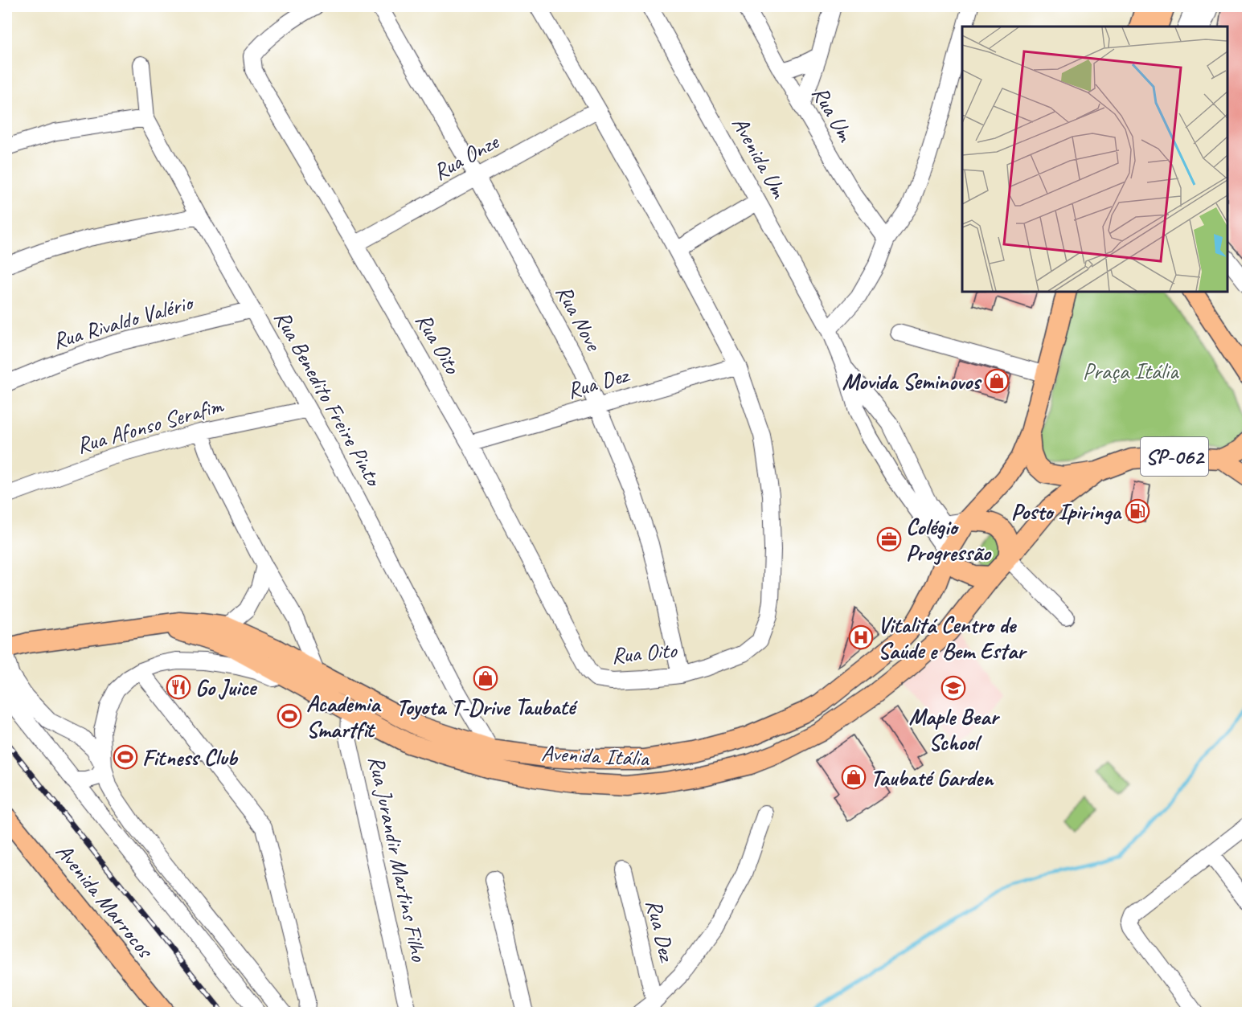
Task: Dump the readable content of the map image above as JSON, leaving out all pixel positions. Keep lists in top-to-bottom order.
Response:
{
  "streets": {
    "main road": ["SP-062", "Avenida Itália", "Avenida Marrocos"],
    "street": [
      "Rua Um",
      "Rua Onze",
      "Avenida Um",
      "Rua Nove",
      "Rua Rivaldo Valério",
      "Rua Oito",
      "Rua Dez",
      "Rua Benedito Freire Pinto",
      "Rua Afonso Serafim",
      "Rua Jurandir Martins Filho"
    ]
  },
  "crossings": [
    ["Rua Onze", "Rua Nove"],
    ["Rua Onze", "Rua Oito"],
    ["Rua Nove", "Rua Oito"],
    ["Rua Nove", "Rua Dez"],
    ["Rua Rivaldo Valério", "Rua Benedito Freire Pinto"],
    ["Rua Oito", "Rua Dez"],
    ["Rua Benedito Freire Pinto", "Rua Afonso Serafim"],
    ["Rua Benedito Freire Pinto", "Avenida Itália"],
    ["SP-062", "Avenida Itália"],
    ["Avenida Itália", "Rua Jurandir Martins Filho"]
  ],
  "parks": ["Praça Itália"],
  "places": {
    "shop": ["Movida Seminovos", "Toyota T-Drive Taubaté", "Taubaté Garden"],
    "fuel station": ["Posto Ipiringa"],
    "office": ["Colégio Progressão"],
    "hospital": ["Vitalitá Centro de Saúde e Bem Estar"],
    "restaurant": ["Go Juice"],
    "school or university": ["Maple Bear School"],
    "sports": ["Academia Smartfit", "Fitness Club"]
  }
}
